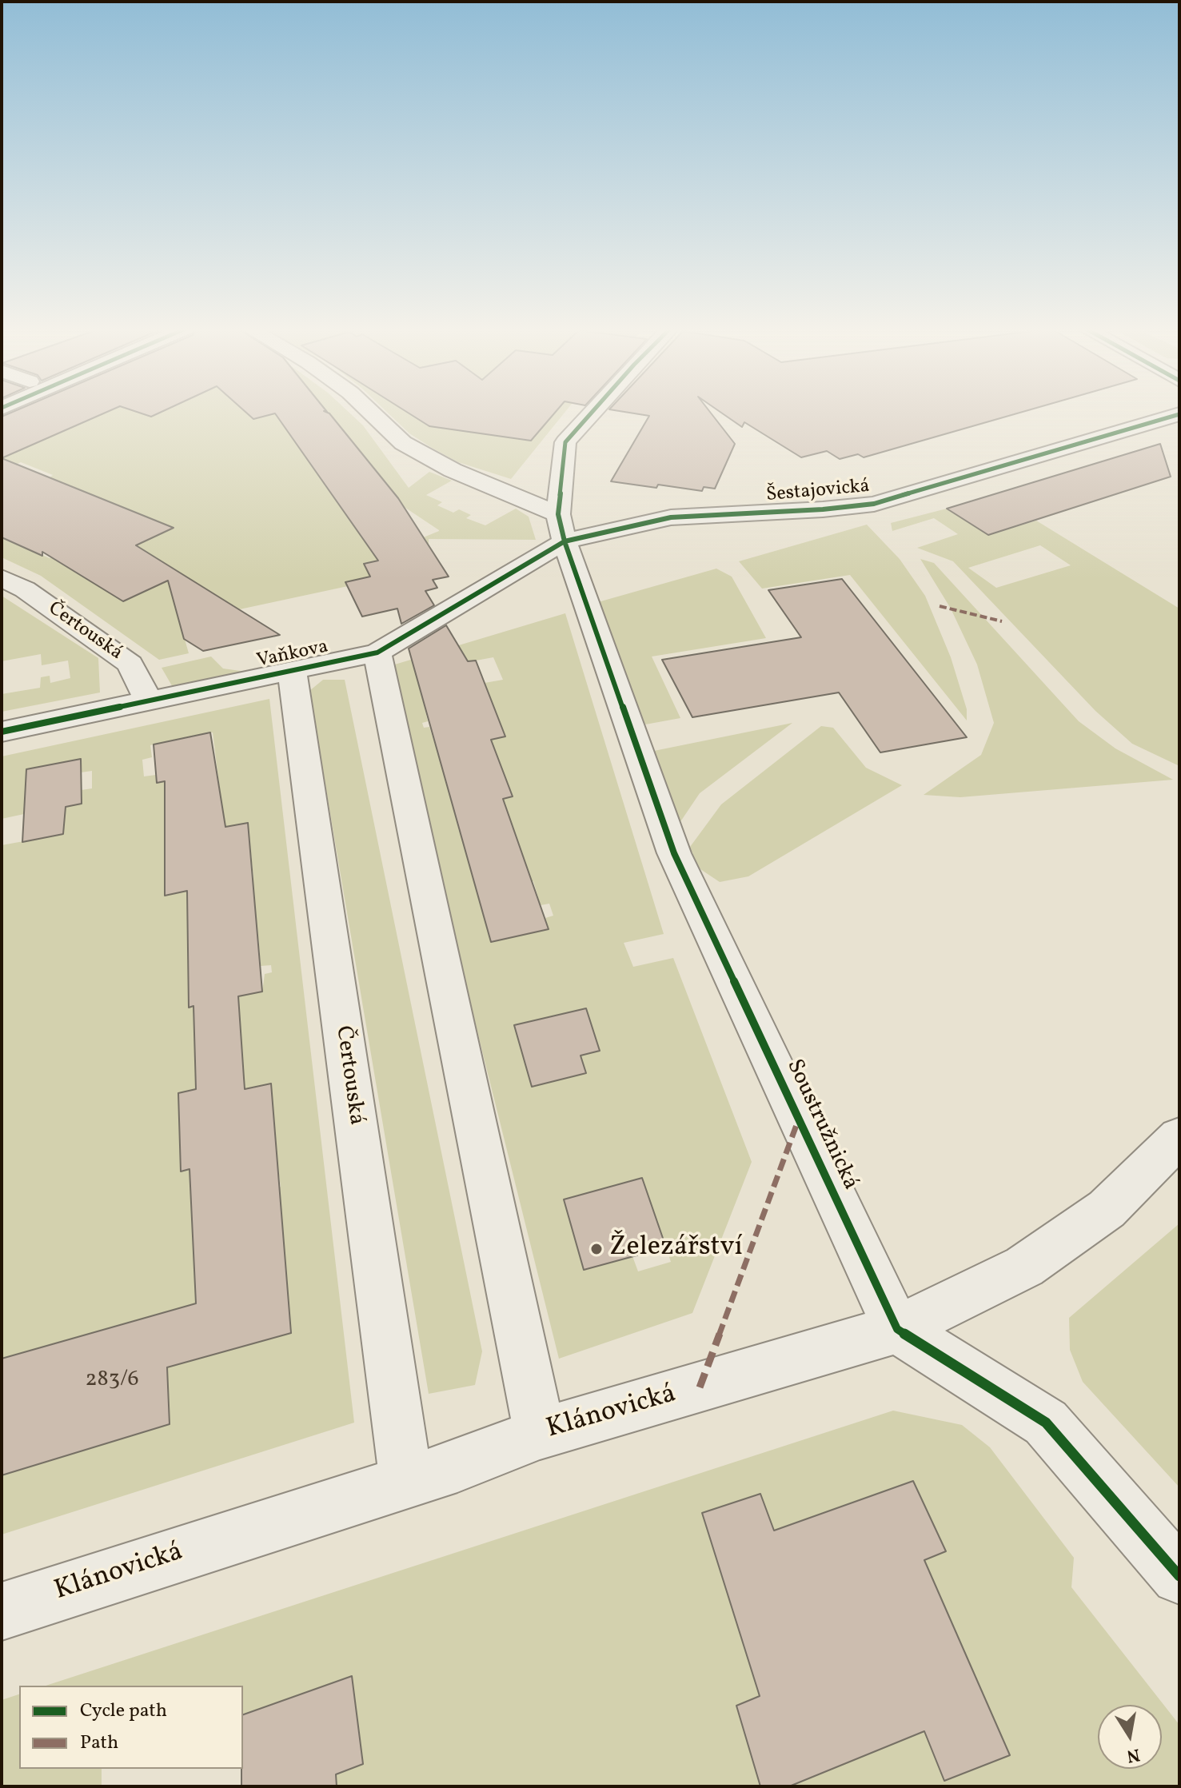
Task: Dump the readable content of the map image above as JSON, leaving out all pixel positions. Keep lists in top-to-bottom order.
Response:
{
  "streets": {
    "street": [
      "Šestajovická",
      "Čertouská",
      "Vaňkova",
      "Soustružnická",
      "Klánovická"
    ]
  },
  "crossings": [
    ["Šestajovická", "Vaňkova"],
    ["Šestajovická", "Soustružnická"],
    ["Čertouská", "Vaňkova"],
    ["Čertouská", "Klánovická"],
    ["Vaňkova", "Soustružnická"],
    ["Soustružnická", "Klánovická"]
  ],
  "places": ["Železářství"],
  "house_numbers": ["283/6"],
  "legend": ["Cycle path", "Path"],
  "north": "bottom"
}
